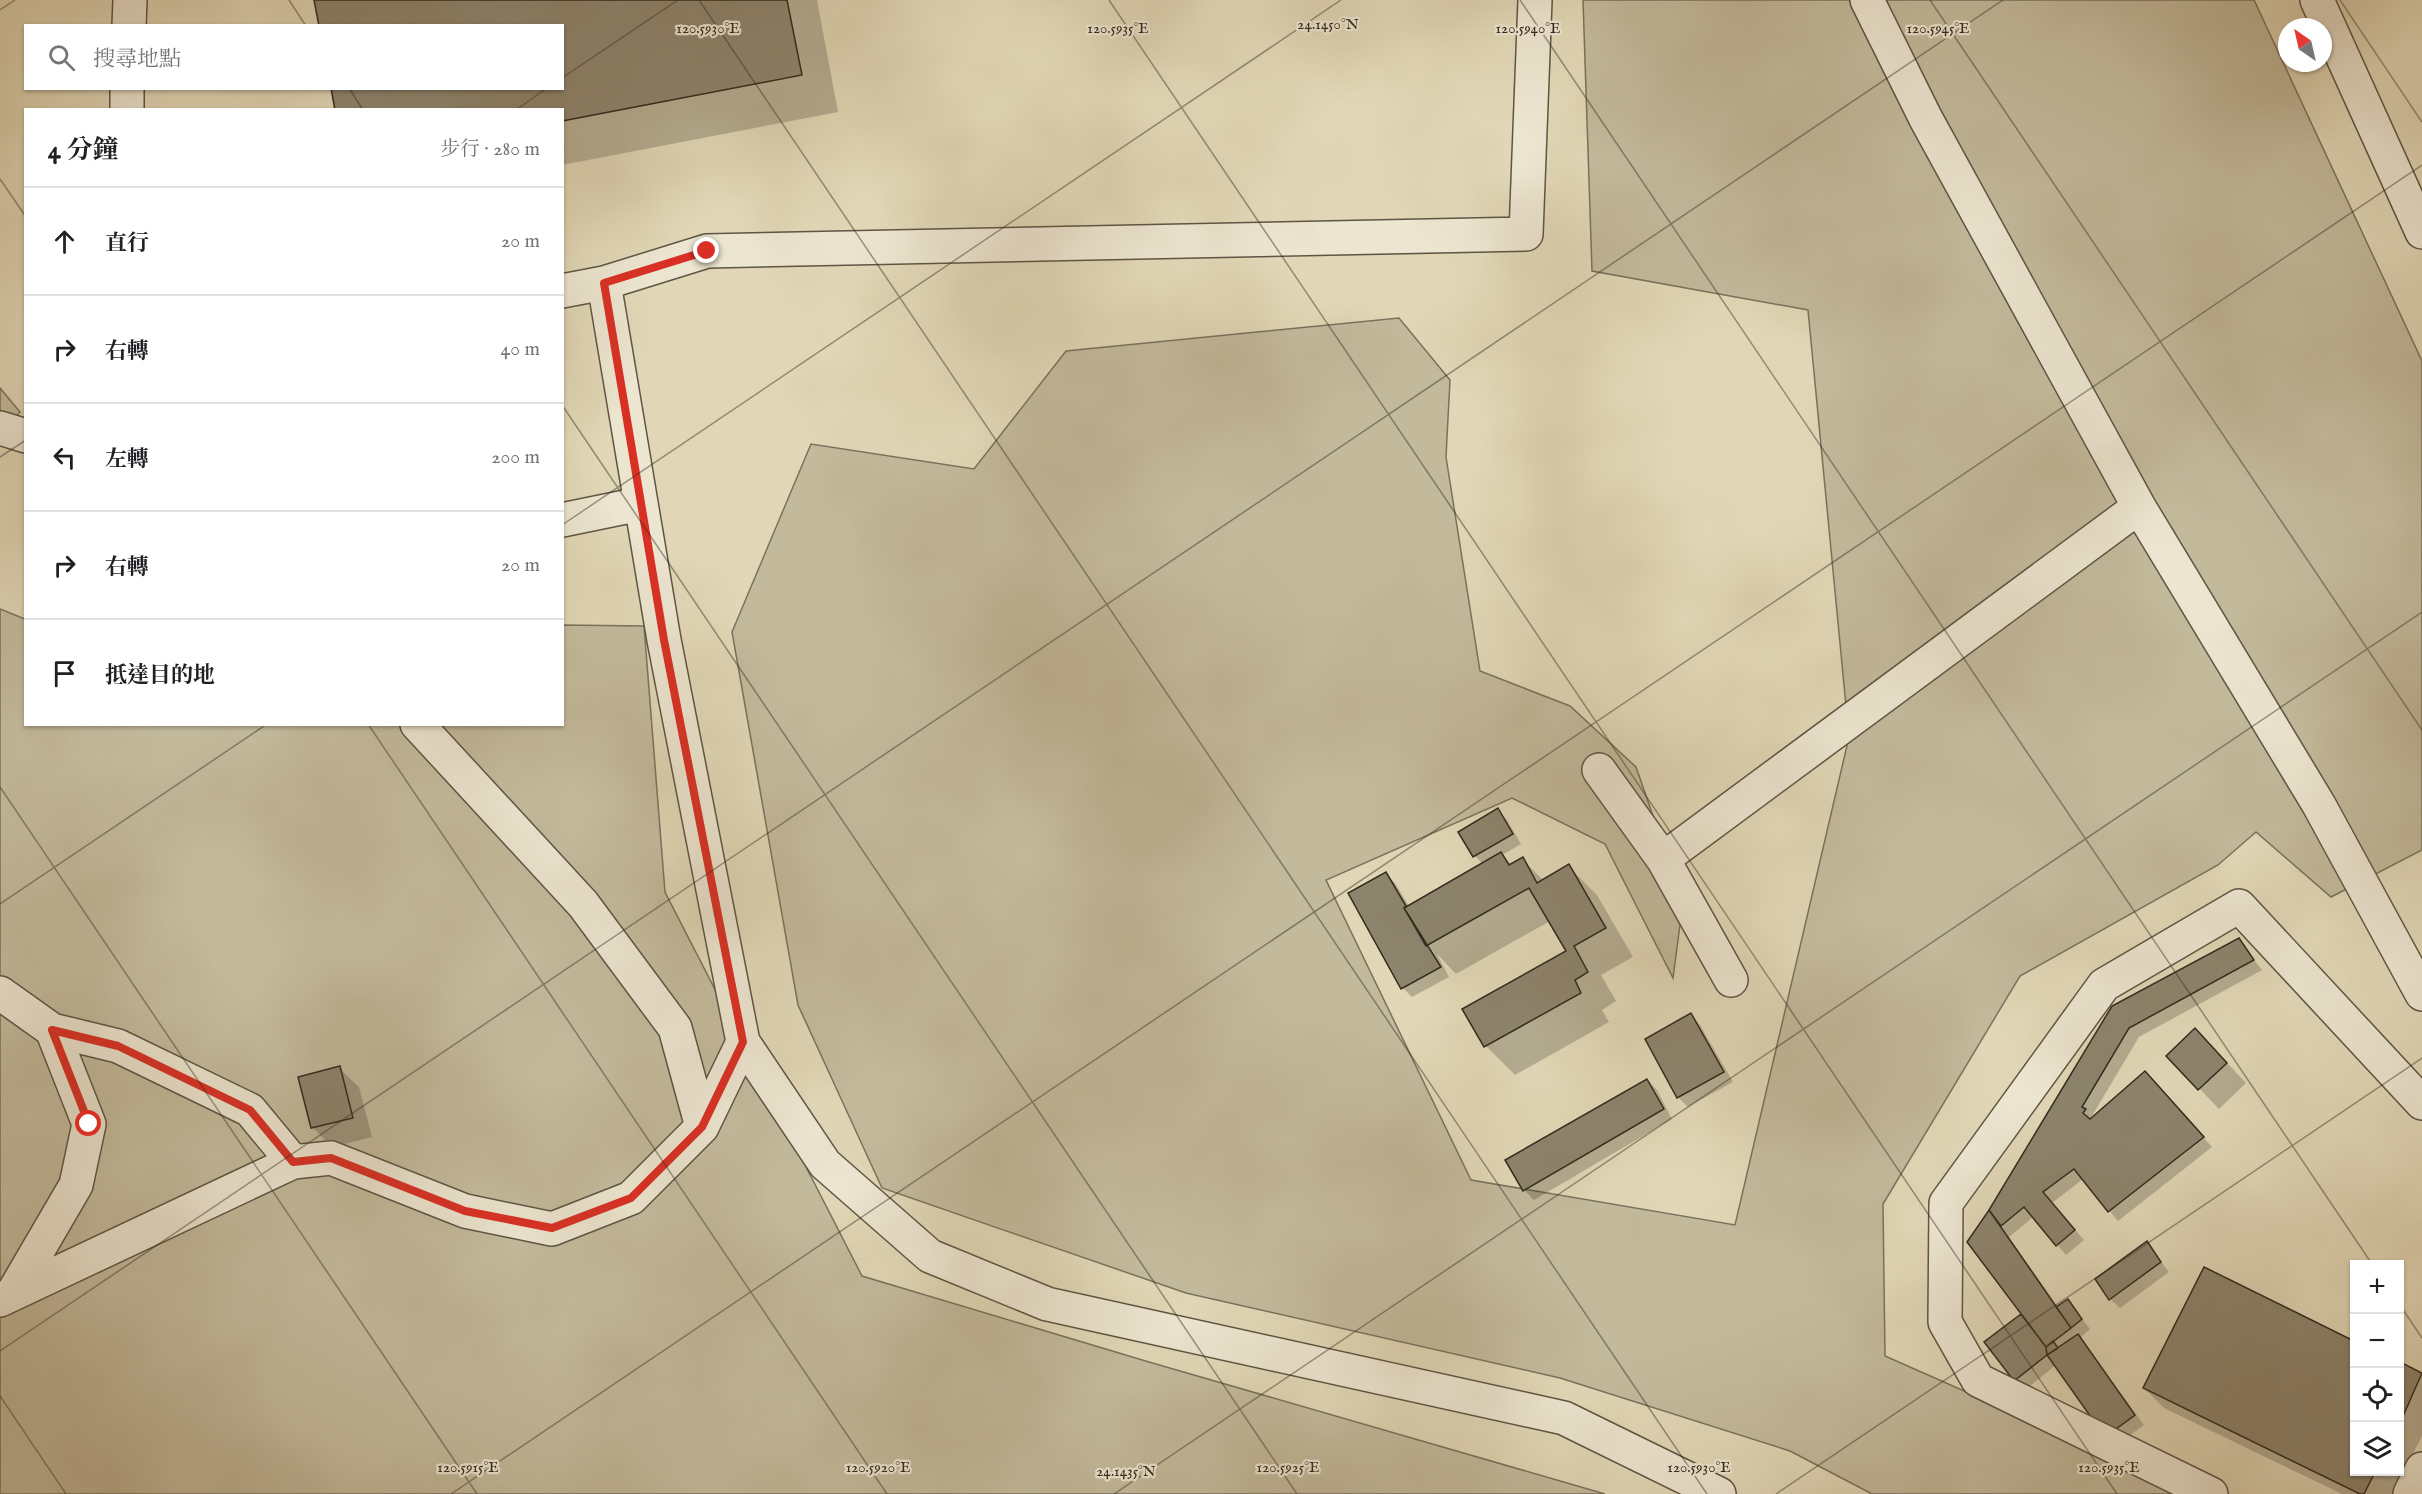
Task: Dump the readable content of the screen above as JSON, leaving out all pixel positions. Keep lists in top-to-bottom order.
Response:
{
  "north": "top left",
  "page": {
    "search": "搜尋地點",
    "heading": ["4 分鐘", "步行 · 280 m"],
    "list": [
      ["直行", "20 m"],
      ["右轉", "40 m"],
      ["左轉", "200 m"],
      ["右轉", "20 m"],
      "抵達目的地"
    ],
    "map_buttons": ["+", "−"]
  },
  "coordinates": [
    "24.1450°N",
    "120.5930°E",
    "120.5935°E",
    "120.5940°E",
    "120.5945°E",
    "120.5915°E",
    "120.5920°E",
    "120.5925°E",
    "24.1435°N"
  ]
}
